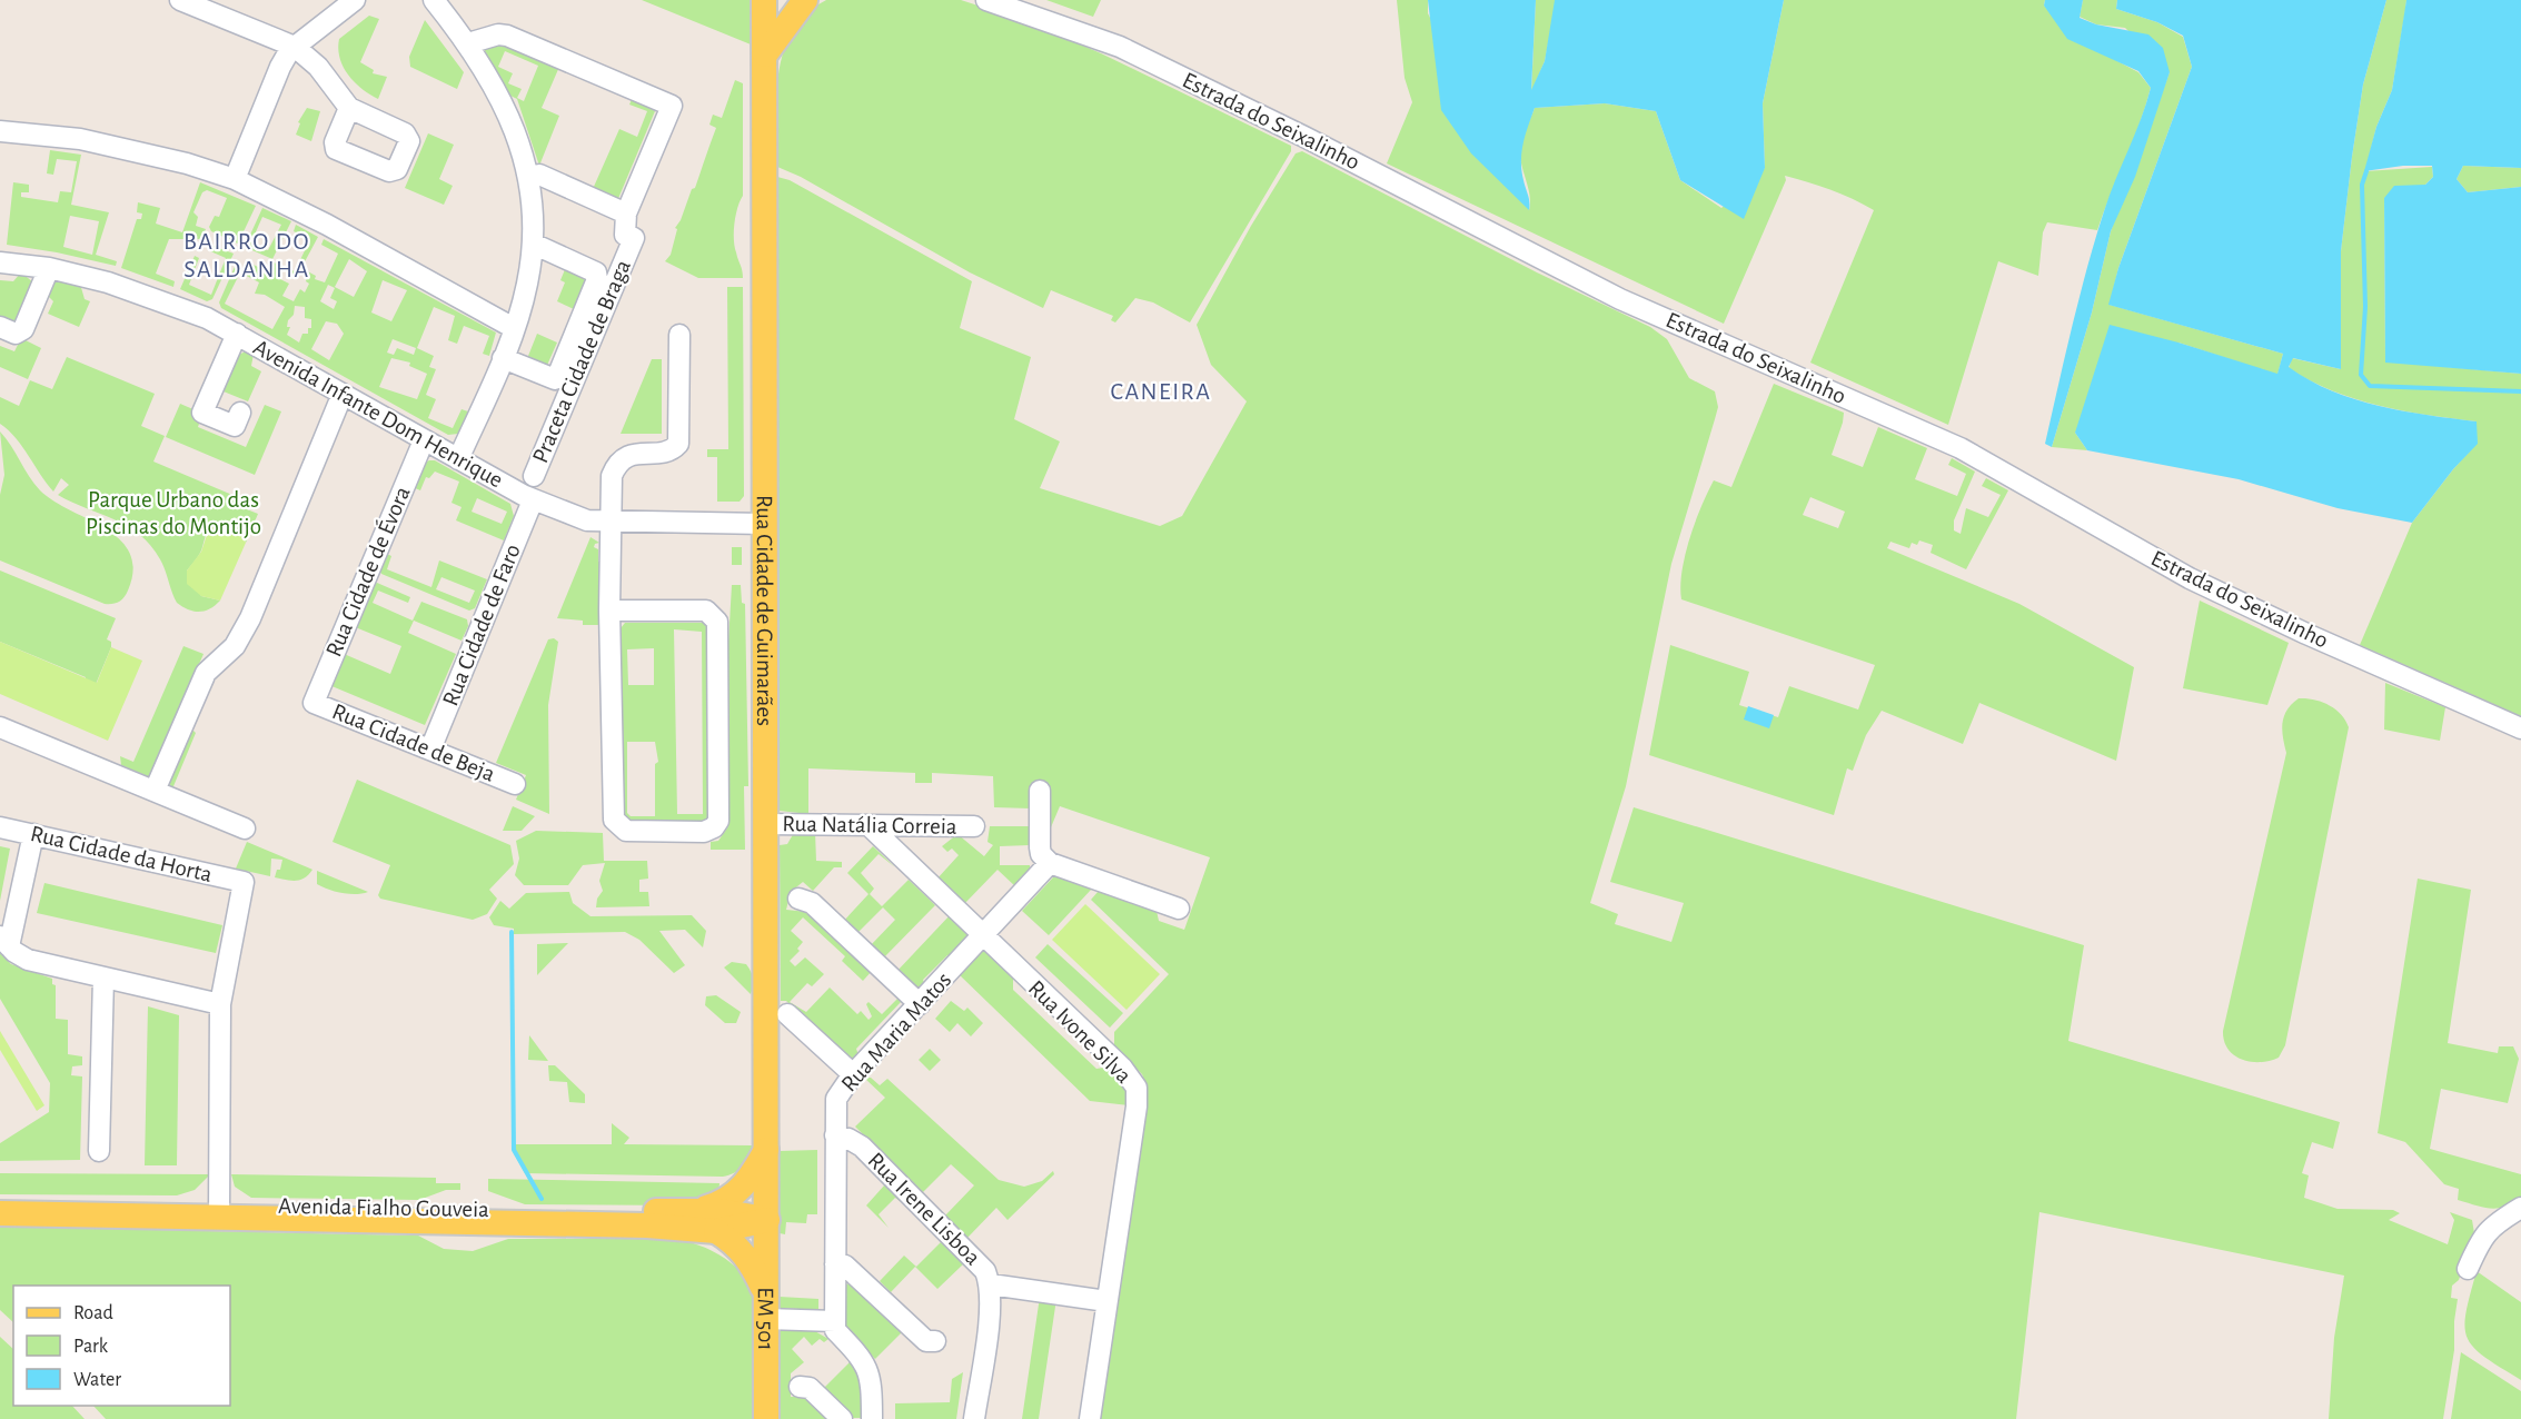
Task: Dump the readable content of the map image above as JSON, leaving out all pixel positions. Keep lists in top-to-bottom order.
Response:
{
  "streets": {
    "main road": ["Rua Cidade de Guimarães", "Avenida Fialho Gouveia", "EM 501"],
    "street": [
      "Estrada do Seixalinho",
      "Praceta Cidade de Braga",
      "Avenida Infante Dom Henrique",
      "Rua Cidade de Évora",
      "Rua Cidade de Faro",
      "Rua Cidade de Beja",
      "Rua Natália Correia",
      "Rua Cidade da Horta",
      "Rua Maria Matos",
      "Rua Ivone Silva",
      "Rua Irene Lisboa"
    ]
  },
  "crossings": [
    ["Avenida Infante Dom Henrique", "Rua Cidade de Évora"],
    ["Avenida Infante Dom Henrique", "Rua Cidade de Guimarães"],
    ["Avenida Infante Dom Henrique", "Rua Cidade de Faro"],
    ["Rua Cidade de Évora", "Rua Cidade de Beja"],
    ["Rua Cidade de Guimarães", "Rua Natália Correia"],
    ["Rua Cidade de Guimarães", "Avenida Fialho Gouveia"],
    ["Rua Cidade de Guimarães", "EM 501"],
    ["Rua Cidade de Faro", "Rua Cidade de Beja"],
    ["Rua Natália Correia", "Rua Ivone Silva"],
    ["Rua Maria Matos", "Rua Ivone Silva"],
    ["Rua Maria Matos", "Rua Irene Lisboa"],
    ["Avenida Fialho Gouveia", "EM 501"]
  ],
  "districts": ["BAIRRO DO SALDANHA", "CANEIRA"],
  "parks": ["Parque Urbano das Piscinas do Montijo"],
  "legend": ["Road", "Park", "Water"]
}
